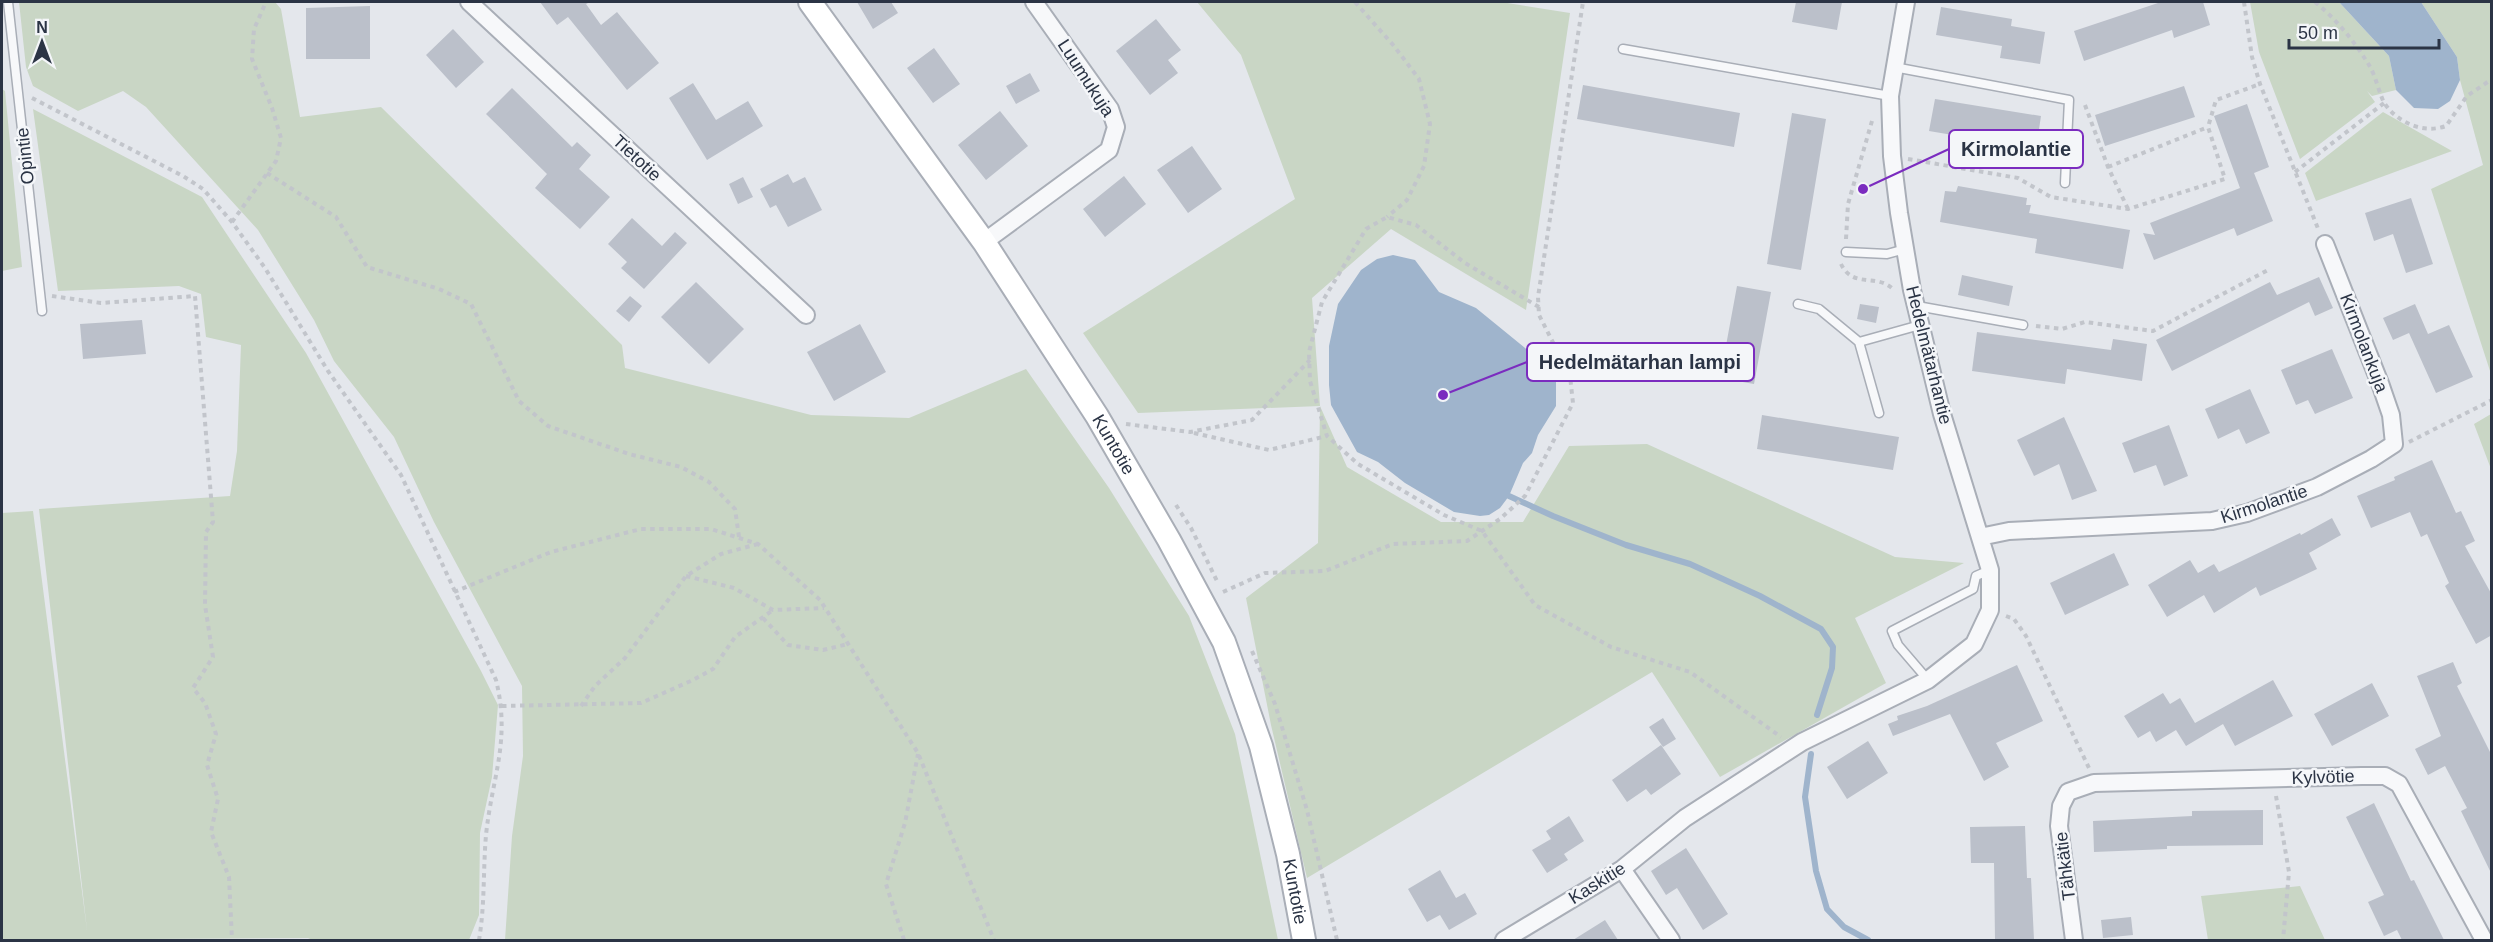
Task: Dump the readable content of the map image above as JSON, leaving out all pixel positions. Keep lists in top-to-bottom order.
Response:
{
  "streets": {
    "street": [
      "Luumukuja",
      "Tietotie",
      "Kirmolankuja",
      "Hedelmätarhantie",
      "Kuntotie",
      "Kirmolantie",
      "Kylvötie",
      "Tähkätie",
      "Kaskitie"
    ],
    "lane": ["Opintie"]
  },
  "crossings": [
    ["Luumukuja", "Kuntotie"],
    ["Kirmolankuja", "Kirmolantie"],
    ["Hedelmätarhantie", "Kirmolantie"],
    ["Hedelmätarhantie", "Kaskitie"],
    ["Kylvötie", "Tähkätie"]
  ],
  "places": ["Kirmolantie", "Hedelmätarhan lampi"],
  "scale_bar": "50 m",
  "north": "top"
}
